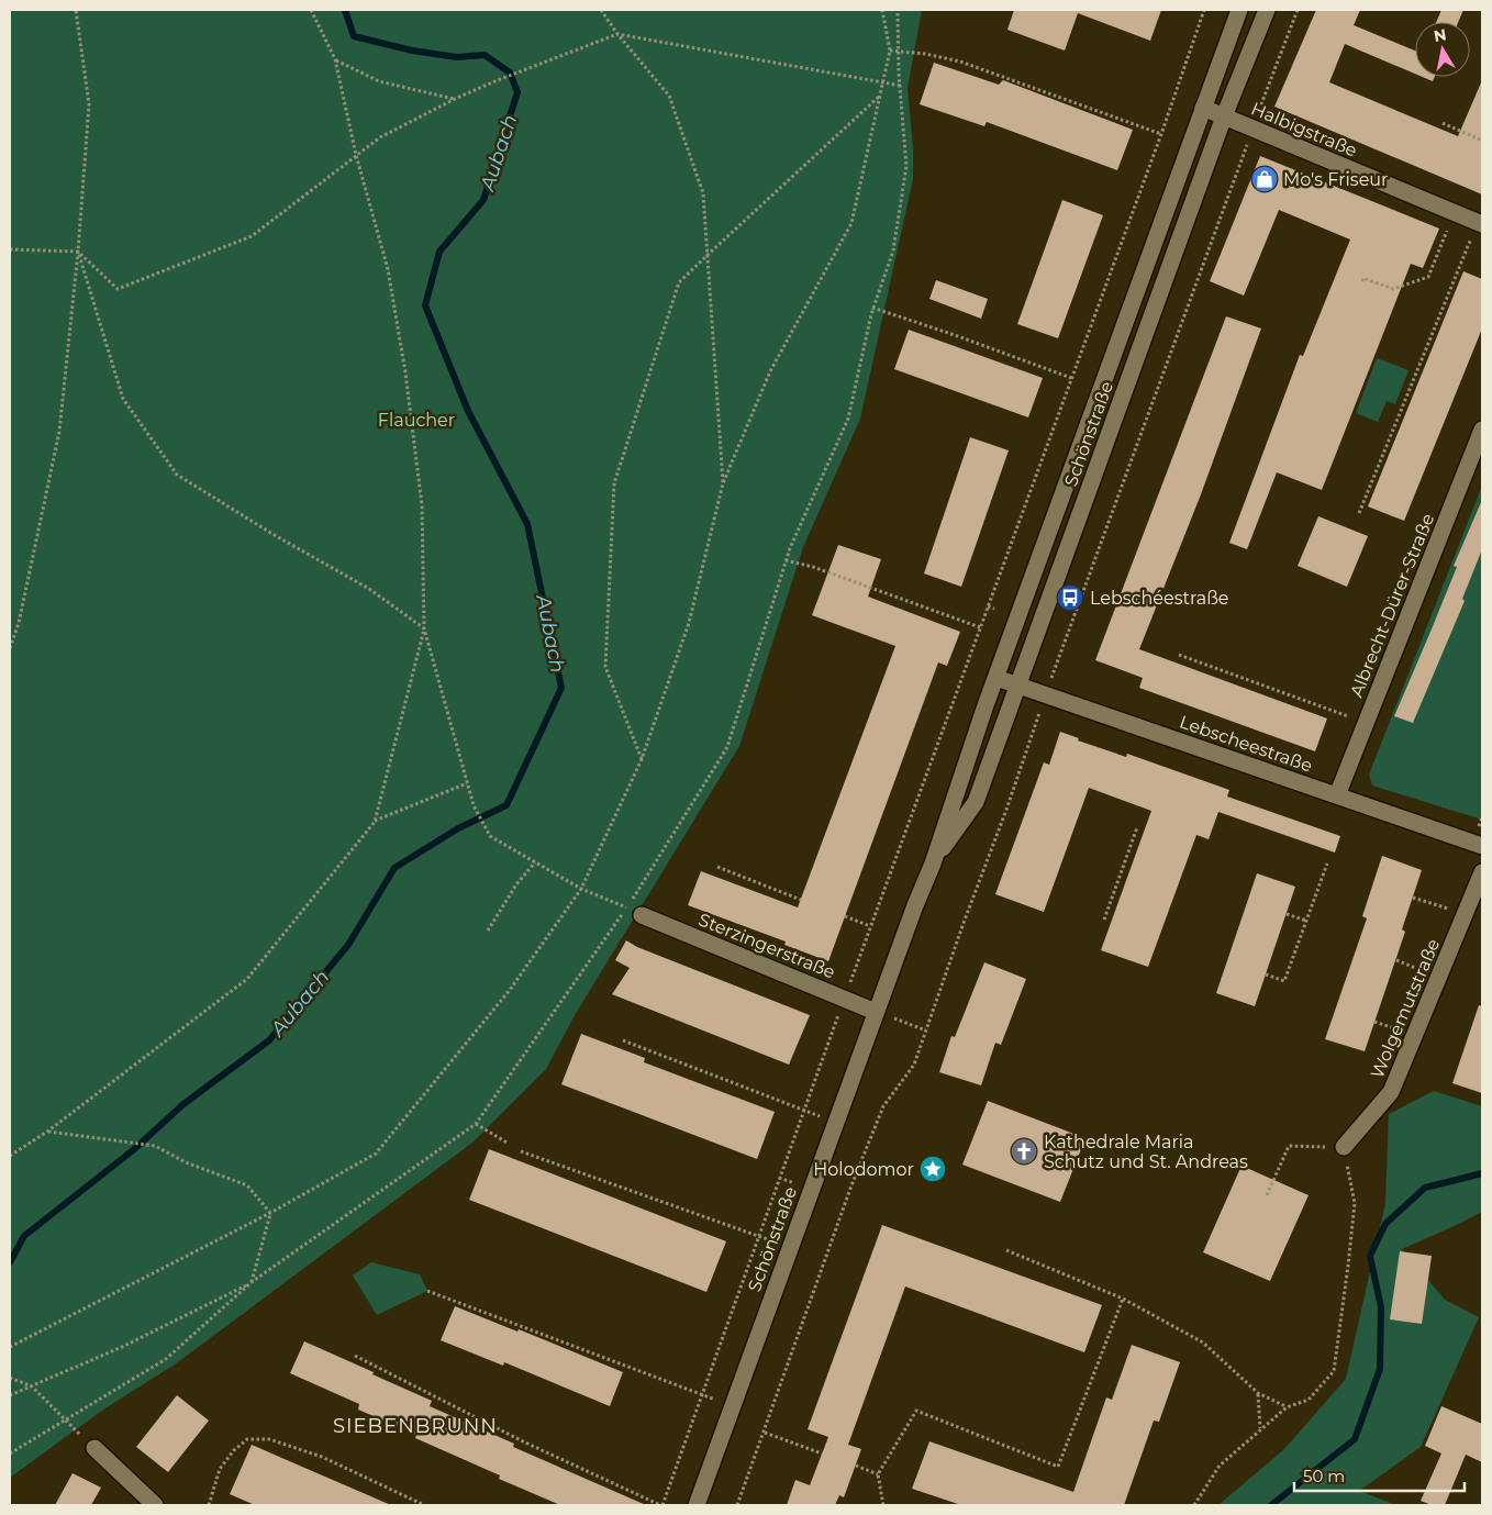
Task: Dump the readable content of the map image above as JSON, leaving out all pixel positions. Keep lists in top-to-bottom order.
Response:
{
  "streets": {
    "street": [
      "Halbigstraße",
      "Schönstraße",
      "Albrecht-Dürer-Straße",
      "Lebscheestraße",
      "Sterzingerstraße",
      "Wolgemutstraße"
    ]
  },
  "crossings": [
    ["Halbigstraße", "Schönstraße"],
    ["Schönstraße", "Lebscheestraße"],
    ["Schönstraße", "Sterzingerstraße"],
    ["Albrecht-Dürer-Straße", "Lebscheestraße"]
  ],
  "districts": ["SIEBENBRUNN"],
  "water": ["Aubach"],
  "parks": ["Flaucher"],
  "places": {
    "shop": ["Mo's Friseur"],
    "bus stop": ["Lebschéestraße"],
    "church": ["Kathedrale Maria Schutz und St. Andreas"],
    "place": ["Holodomor"]
  },
  "scale_bar": "50 m",
  "north": "top"
}
